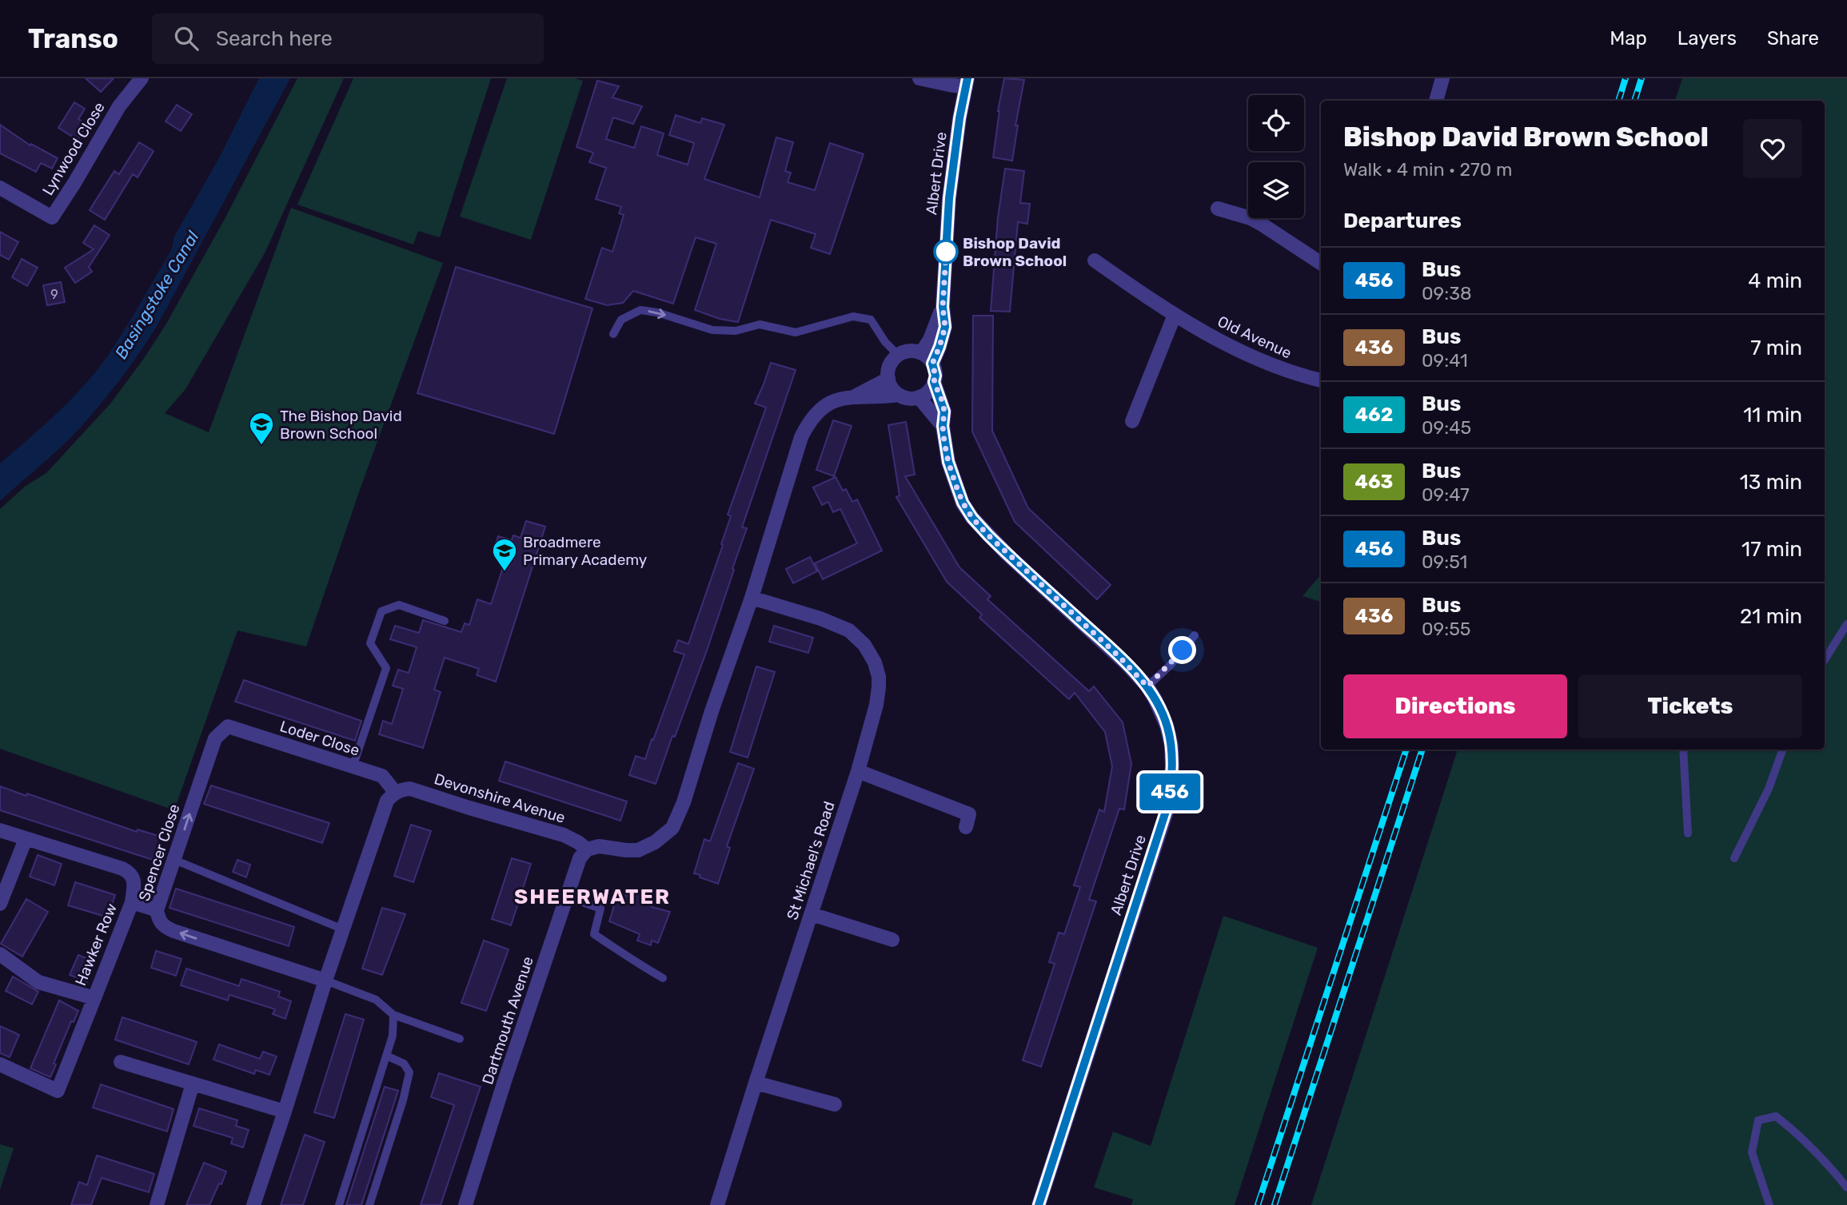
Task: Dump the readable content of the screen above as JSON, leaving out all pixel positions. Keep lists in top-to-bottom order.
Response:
{
  "streets": {
    "street": [
      "Lynwood Close",
      "Albert Drive",
      "Old Avenue",
      "Loder Close",
      "Devonshire Avenue",
      "Spencer Close",
      "St Michael's Road",
      "Hawker Row",
      "Dartmouth Avenue"
    ]
  },
  "crossings": [
    ["Loder Close", "Devonshire Avenue"],
    ["Loder Close", "Spencer Close"],
    ["Devonshire Avenue", "Dartmouth Avenue"]
  ],
  "districts": ["SHEERWATER"],
  "water": ["Basingstoke Canal"],
  "places": {
    "other": ["Bishop David Brown School"],
    "school or university": ["The Bishop David Brown School", "Broadmere Primary Academy"]
  },
  "lines": ["bus line 456"],
  "house_numbers": ["9"],
  "page": {
    "header": "Transo",
    "search": "Search here",
    "nav": ["Map", "Layers", "Share"],
    "on_map": "456",
    "heading": [
      ["Bishop David Brown School", "Walk · 4 min · 270 m"],
      "Departures"
    ],
    "list": [
      {
        "mark": "456",
        "name": "Bus",
        "note": "09:38",
        "value": "4 min"
      },
      {
        "mark": "436",
        "name": "Bus",
        "note": "09:41",
        "value": "7 min"
      },
      {
        "mark": "462",
        "name": "Bus",
        "note": "09:45",
        "value": "11 min"
      },
      {
        "mark": "463",
        "name": "Bus",
        "note": "09:47",
        "value": "13 min"
      },
      {
        "mark": "456",
        "name": "Bus",
        "note": "09:51",
        "value": "17 min"
      },
      {
        "mark": "436",
        "name": "Bus",
        "note": "09:55",
        "value": "21 min"
      }
    ],
    "buttons": ["Directions", "Tickets"]
  }
}
